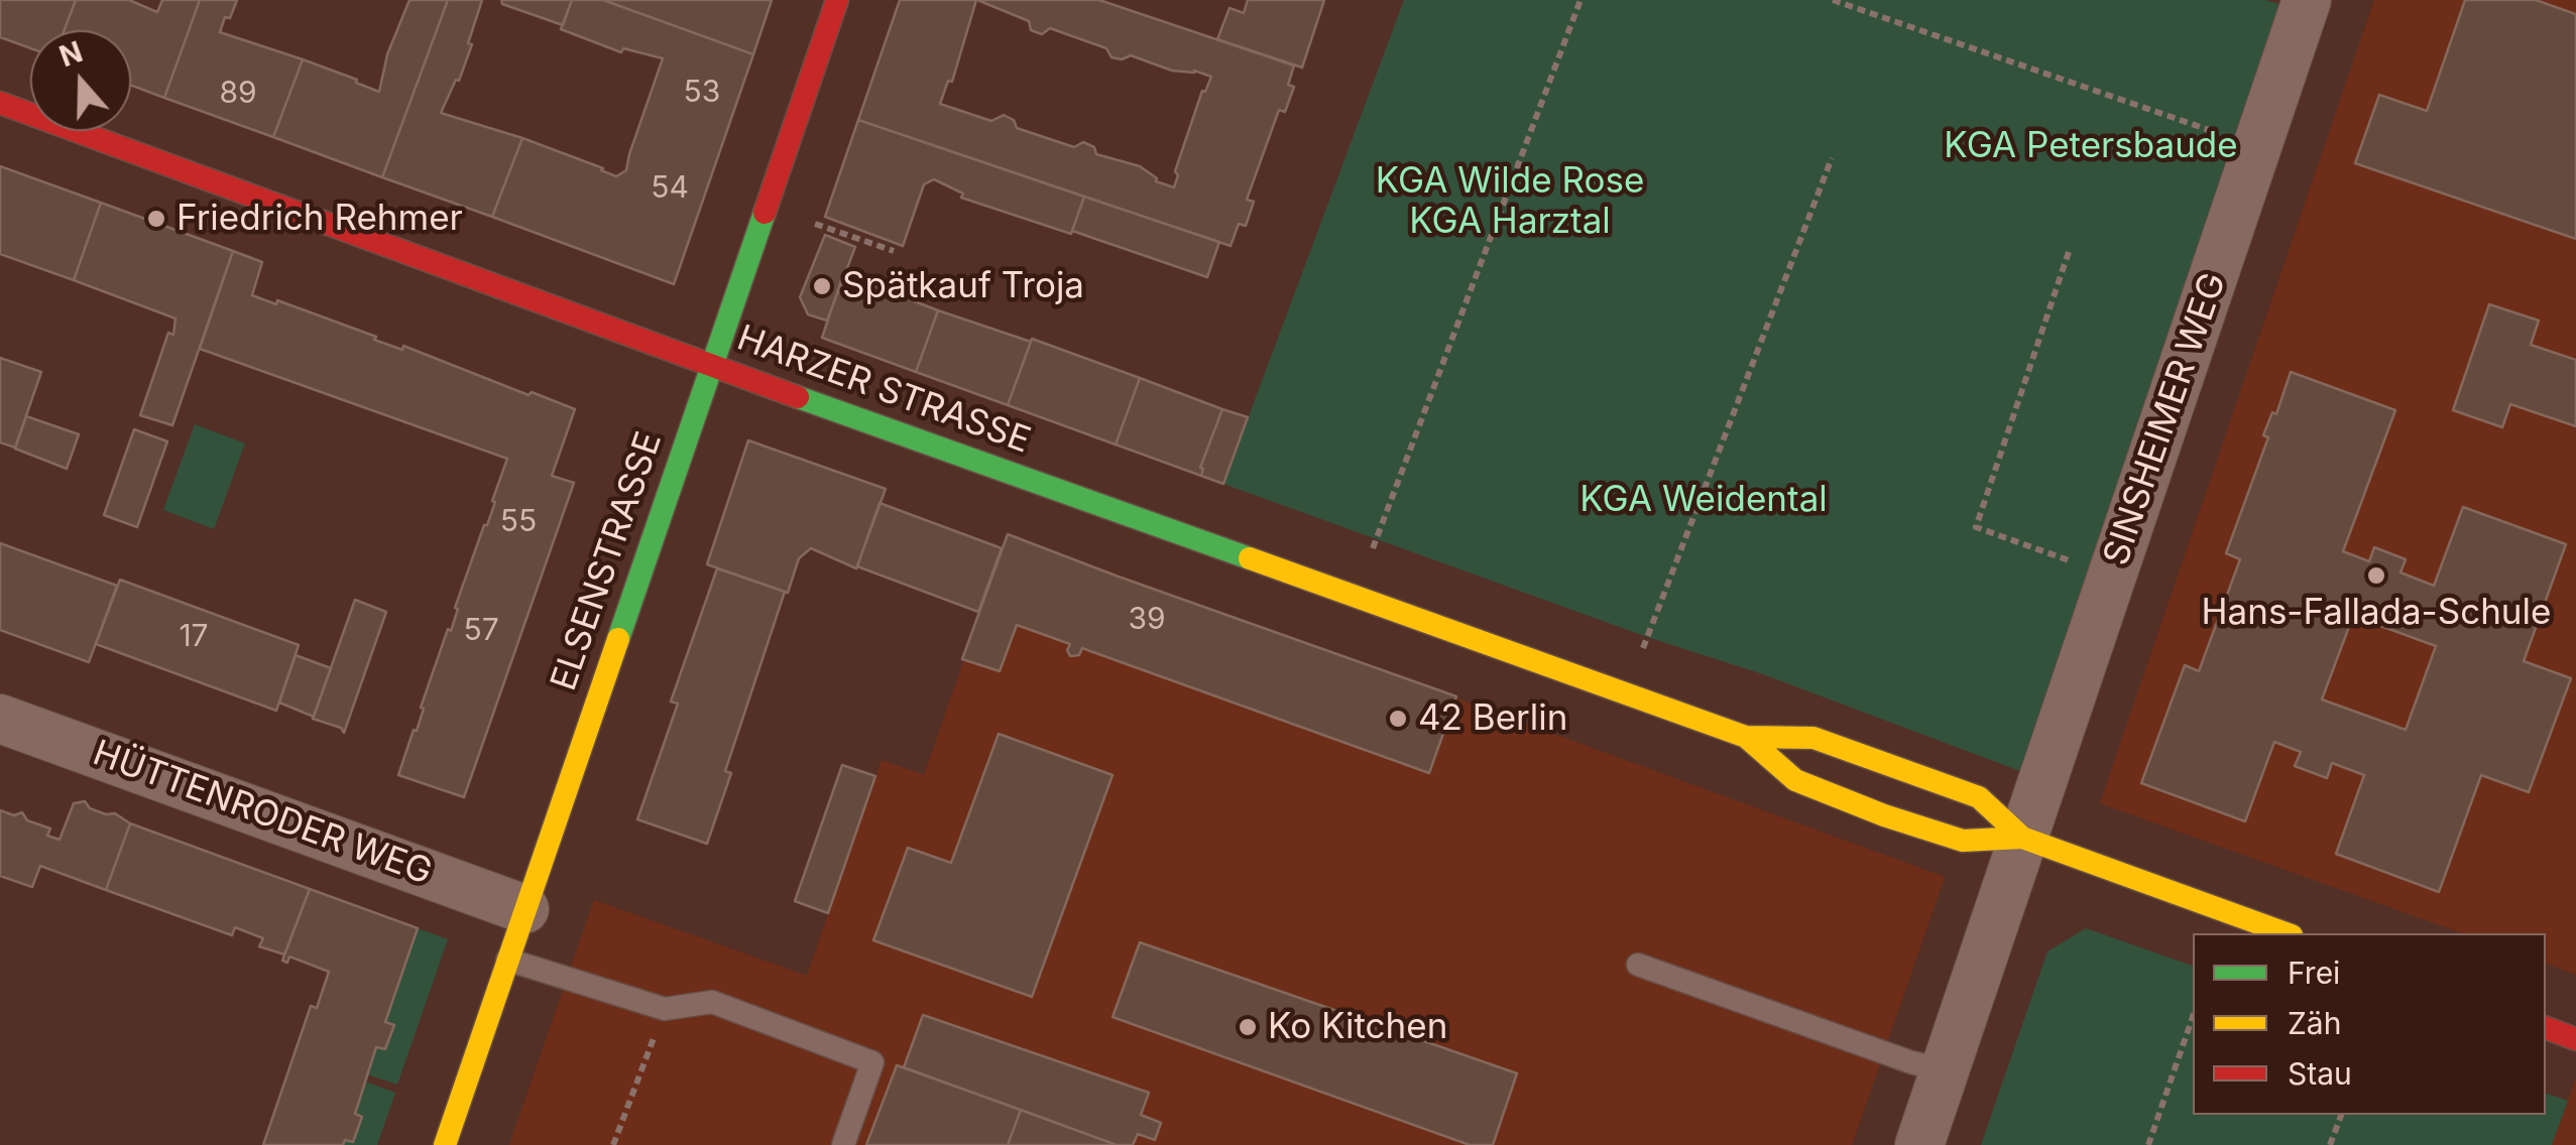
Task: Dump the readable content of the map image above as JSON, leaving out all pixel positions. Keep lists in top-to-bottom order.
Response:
{
  "streets": {
    "street": [
      "HARZER STRASSE",
      "SINSHEIMER WEG",
      "ELSENSTRASSE",
      "HÜTTENRODER WEG"
    ]
  },
  "crossings": [
    ["HARZER STRASSE", "SINSHEIMER WEG"],
    ["HARZER STRASSE", "ELSENSTRASSE"],
    ["ELSENSTRASSE", "HÜTTENRODER WEG"]
  ],
  "parks": ["KGA Petersbaude", "KGA Wilde Rose KGA Harztal", "KGA Weidental"],
  "places": [
    "Friedrich Rehmer",
    "Spätkauf Troja",
    "Hans-Fallada-Schule",
    "42 Berlin",
    "Ko Kitchen"
  ],
  "house_numbers": [
    "53",
    "89",
    "54",
    "55",
    "39",
    "57",
    "17"
  ],
  "legend": ["Frei", "Zäh", "Stau"],
  "north": "top"
}
